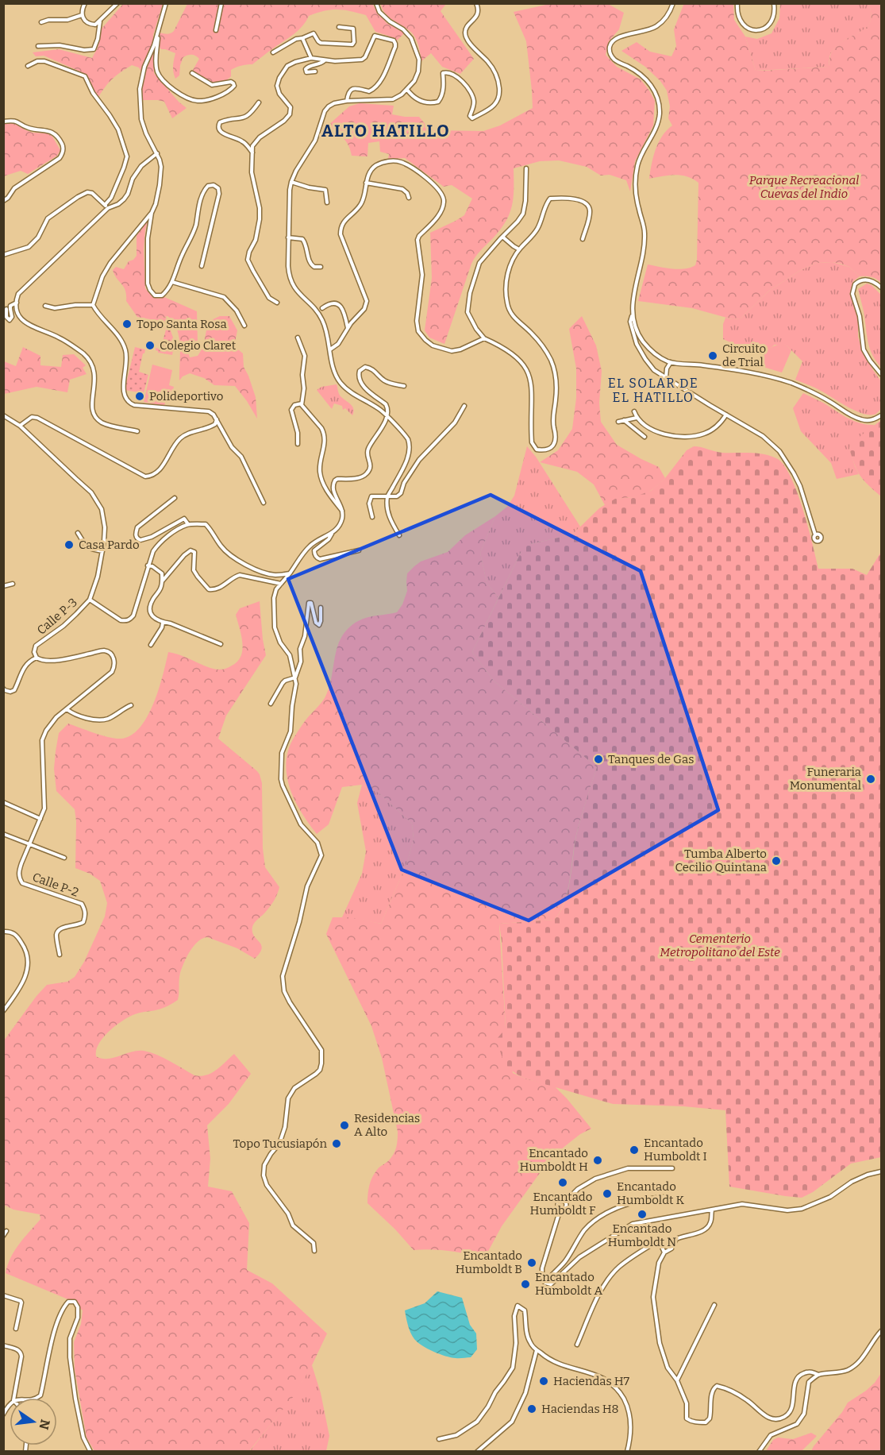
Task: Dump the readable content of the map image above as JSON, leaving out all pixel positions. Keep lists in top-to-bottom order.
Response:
{
  "streets": {
    "street": ["Calle P-3", "Calle P-2"]
  },
  "districts": ["ALTO HATILLO", "EL SOLAR DE EL HATILLO"],
  "parks": ["Parque Recreacional Cuevas del Indio", "Cementerio Metropolitano del Este"],
  "places": [
    "Topo Santa Rosa",
    "Colegio Claret",
    "Circuito de Trial",
    "Polideportivo",
    "Casa Pardo",
    "Tanques de Gas",
    "Funeraria Monumental",
    "Tumba Alberto Cecilio Quintana",
    "Residencias A Alto",
    "Topo Tucusiapón",
    "Encantado Humboldt I",
    "Encantado Humboldt H",
    "Encantado Humboldt F",
    "Encantado Humboldt K",
    "Encantado Humboldt N",
    "Encantado Humboldt B",
    "Encantado Humboldt A",
    "Haciendas H7",
    "Haciendas H8"
  ],
  "north": "right"
}
